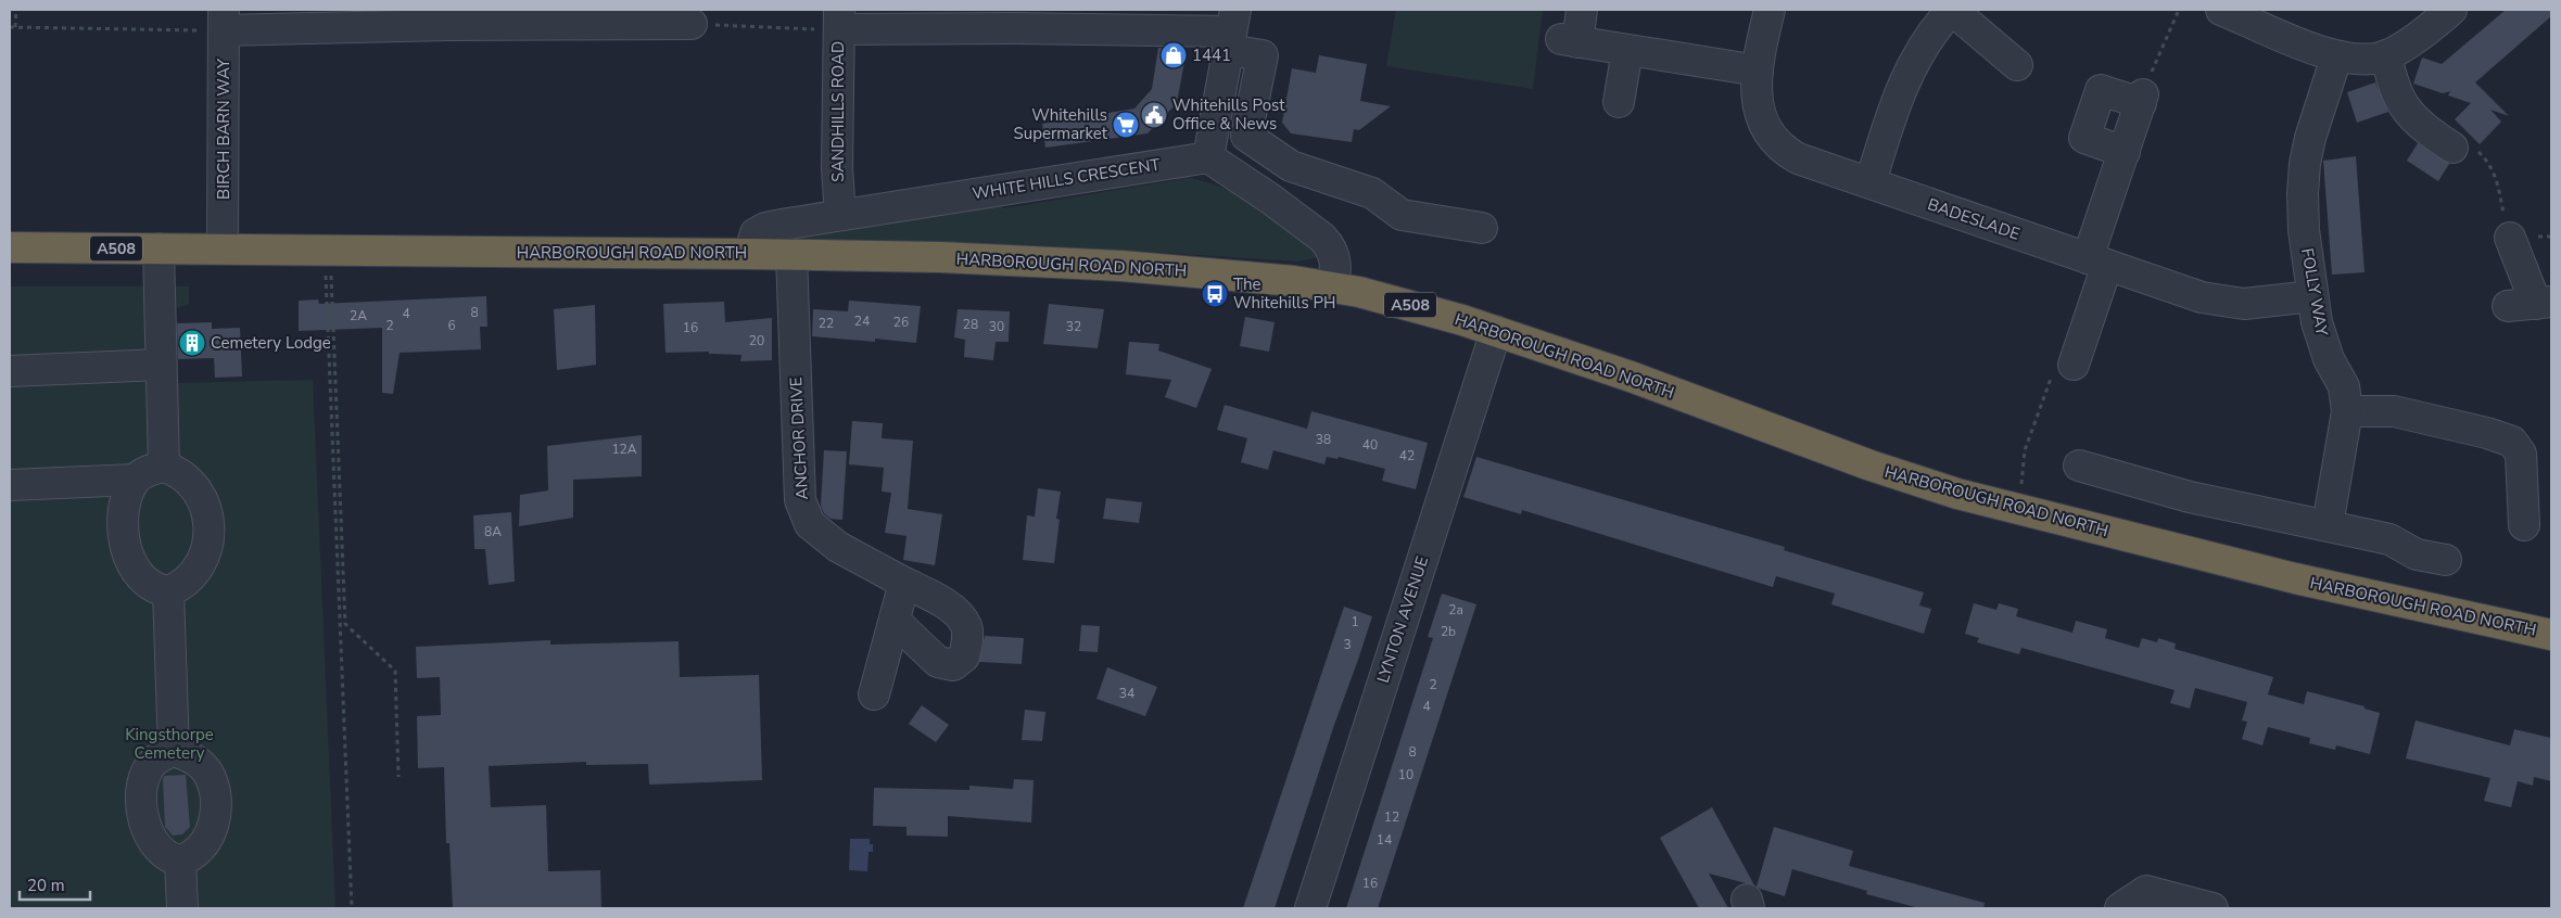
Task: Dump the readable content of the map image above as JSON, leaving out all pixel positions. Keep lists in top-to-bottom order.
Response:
{
  "streets": {
    "highway": ["A508", "HARBOROUGH ROAD NORTH"],
    "street": [
      "SANDHILLS ROAD",
      "BIRCH BARN WAY",
      "WHITE HILLS CRESCENT",
      "BADESLADE",
      "FOLLY WAY",
      "ANCHOR DRIVE",
      "LYNTON AVENUE"
    ]
  },
  "crossings": [
    ["SANDHILLS ROAD", "WHITE HILLS CRESCENT"],
    ["BIRCH BARN WAY", "A508"],
    ["BIRCH BARN WAY", "HARBOROUGH ROAD NORTH"],
    ["WHITE HILLS CRESCENT", "HARBOROUGH ROAD NORTH"],
    ["BADESLADE", "FOLLY WAY"],
    ["A508", "HARBOROUGH ROAD NORTH"],
    ["HARBOROUGH ROAD NORTH", "ANCHOR DRIVE"],
    ["HARBOROUGH ROAD NORTH", "LYNTON AVENUE"]
  ],
  "parks": ["Kingsthorpe Cemetery"],
  "places": {
    "shop": ["1441"],
    "public building": ["Whitehills Post Office & News"],
    "supermarket": ["Whitehills Supermarket"],
    "bus stop": ["The Whitehills PH"],
    "building": ["Cemetery Lodge"]
  },
  "house_numbers": [
    "8",
    "4",
    "2A",
    "24",
    "26",
    "22",
    "28",
    "2",
    "6",
    "30",
    "32",
    "16",
    "20",
    "38",
    "40",
    "12A",
    "42",
    "8A",
    "2a",
    "1",
    "2b",
    "3",
    "2",
    "34",
    "4",
    "8",
    "10",
    "12",
    "14",
    "16"
  ],
  "scale_bar": "20 m"
}
